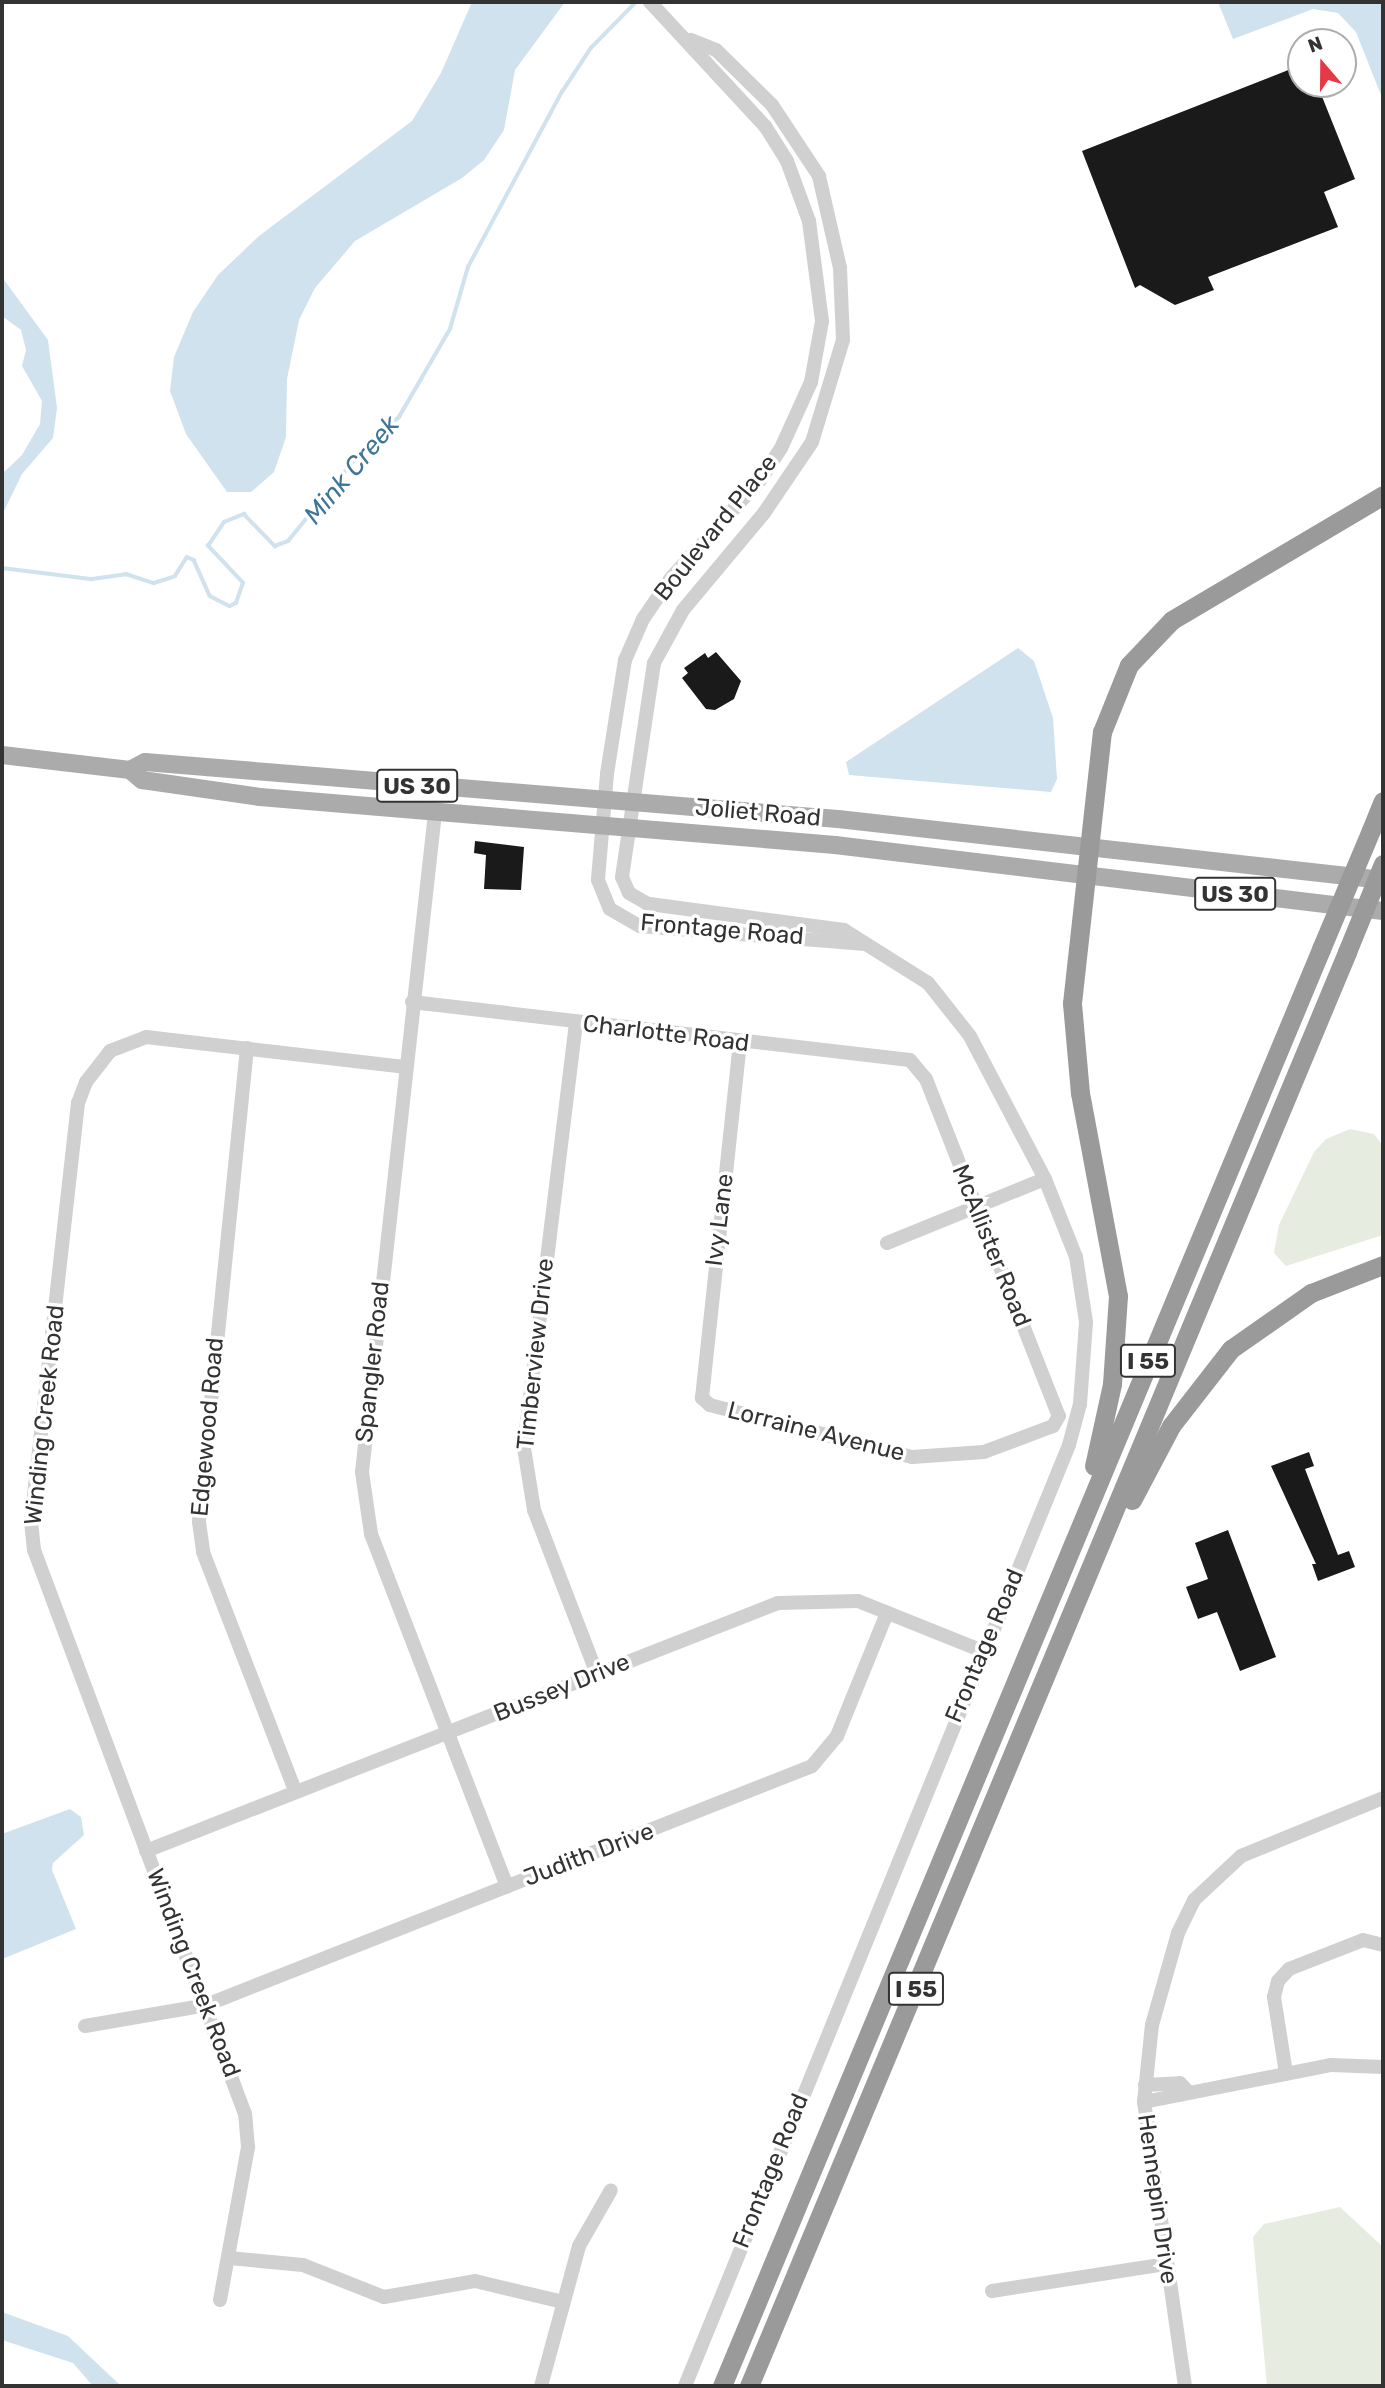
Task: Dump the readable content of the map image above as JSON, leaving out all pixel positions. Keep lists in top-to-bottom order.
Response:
{
  "streets": {
    "highway": ["I 55"],
    "main road": ["US 30", "Joliet Road"],
    "street": [
      "Boulevard Place",
      "Frontage Road",
      "Charlotte Road",
      "Ivy Lane",
      "McAllister Road",
      "Timberview Drive",
      "Spangler Road",
      "Winding Creek Road",
      "Edgewood Road",
      "Lorraine Avenue",
      "Bussey Drive",
      "Judith Drive",
      "Hennepin Drive"
    ]
  },
  "crossings": [
    ["Boulevard Place", "Joliet Road"],
    ["Boulevard Place", "Frontage Road"],
    ["Joliet Road", "Frontage Road"],
    ["Joliet Road", "Spangler Road"],
    ["Frontage Road", "Bussey Drive"],
    ["Charlotte Road", "Ivy Lane"],
    ["Charlotte Road", "McAllister Road"],
    ["Charlotte Road", "Timberview Drive"],
    ["Charlotte Road", "Spangler Road"],
    ["Ivy Lane", "Lorraine Avenue"],
    ["McAllister Road", "Lorraine Avenue"],
    ["Timberview Drive", "Bussey Drive"],
    ["Spangler Road", "Winding Creek Road"],
    ["Spangler Road", "Bussey Drive"],
    ["Spangler Road", "Judith Drive"],
    ["Winding Creek Road", "Edgewood Road"],
    ["Winding Creek Road", "Bussey Drive"],
    ["Winding Creek Road", "Judith Drive"],
    ["Edgewood Road", "Bussey Drive"],
    ["Bussey Drive", "Judith Drive"]
  ],
  "water": ["Mink Creek"],
  "north": "top"
}
